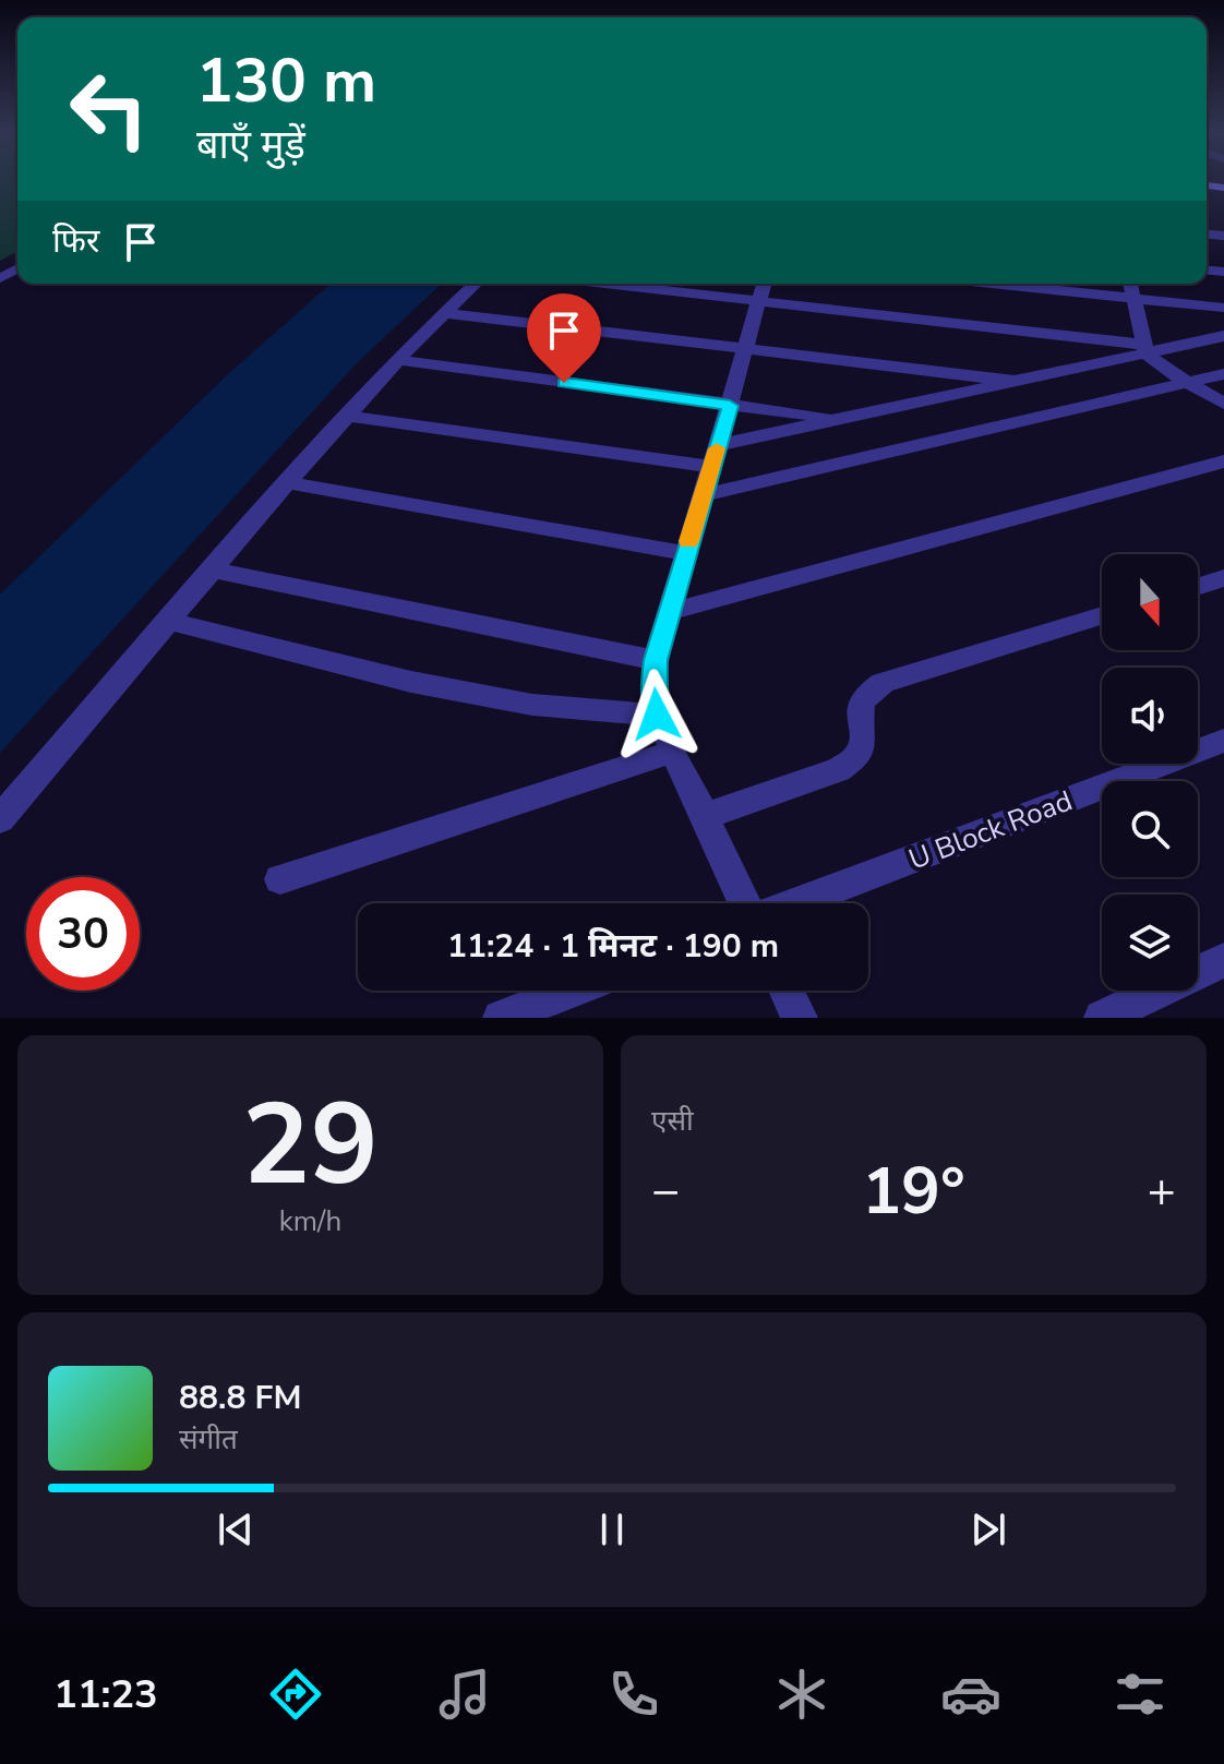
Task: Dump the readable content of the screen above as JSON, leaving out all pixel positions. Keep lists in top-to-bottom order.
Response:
{
  "streets": {
    "street": ["U Block Road"]
  },
  "north": "bottom",
  "page": {
    "turn": ["130 m", "बाएँ मुड़ें"],
    "then": "फिर",
    "limit": "30",
    "trip": "11:24 · 1 मिनट · 190 m",
    "tile": [
      ["29", "km/h"],
      "एसी"
    ],
    "heat": ["−", "19°", "+"],
    "song": ["88.8 FM", "संगीत"],
    "tabs": "11:23"
  }
}
